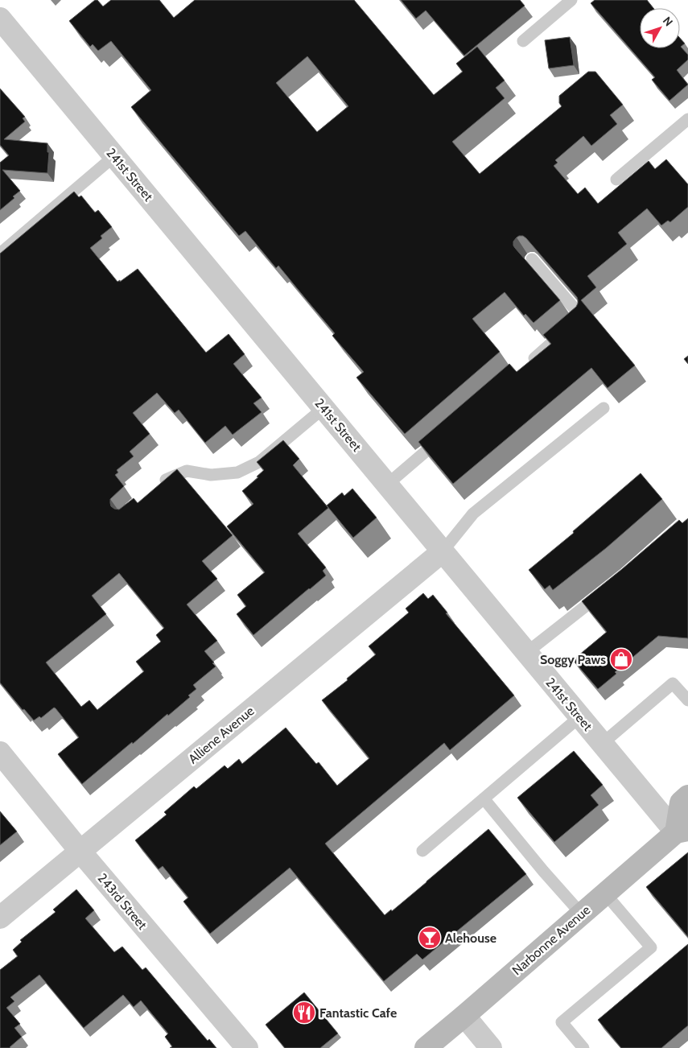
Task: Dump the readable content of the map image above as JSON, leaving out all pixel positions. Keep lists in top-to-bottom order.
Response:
{
  "streets": {
    "main road": ["Narbonne Avenue"],
    "street": ["241st Street", "Alliene Avenue", "243rd Street"]
  },
  "crossings": [
    ["241st Street", "Alliene Avenue"],
    ["241st Street", "Narbonne Avenue"],
    ["Alliene Avenue", "243rd Street"]
  ],
  "places": {
    "shop": ["Soggy Paws"],
    "bar": ["Alehouse"],
    "restaurant": ["Fantastic Cafe"]
  },
  "north": "top right"
}
